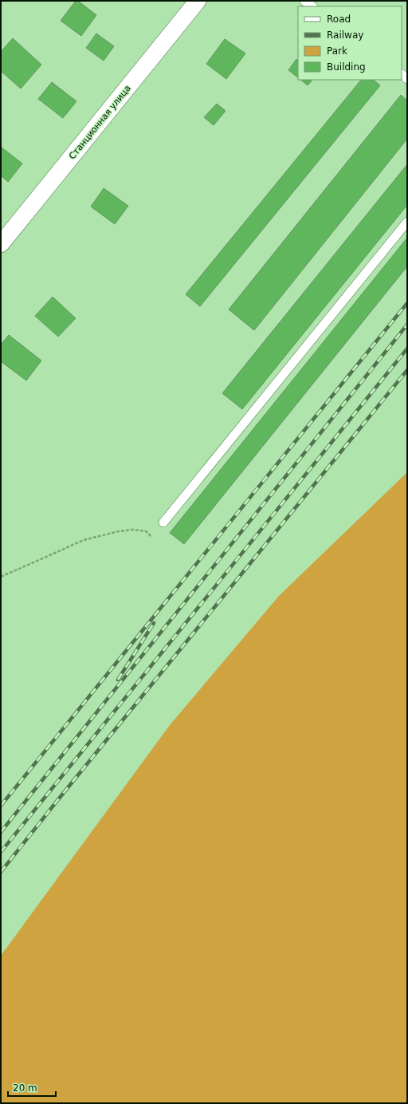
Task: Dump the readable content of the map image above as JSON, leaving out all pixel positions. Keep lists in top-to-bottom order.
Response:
{
  "streets": {
    "street": ["Станционная улица"]
  },
  "legend": [
    "Road",
    "Railway",
    "Park",
    "Building"
  ],
  "scale_bar": "20 m"
}
